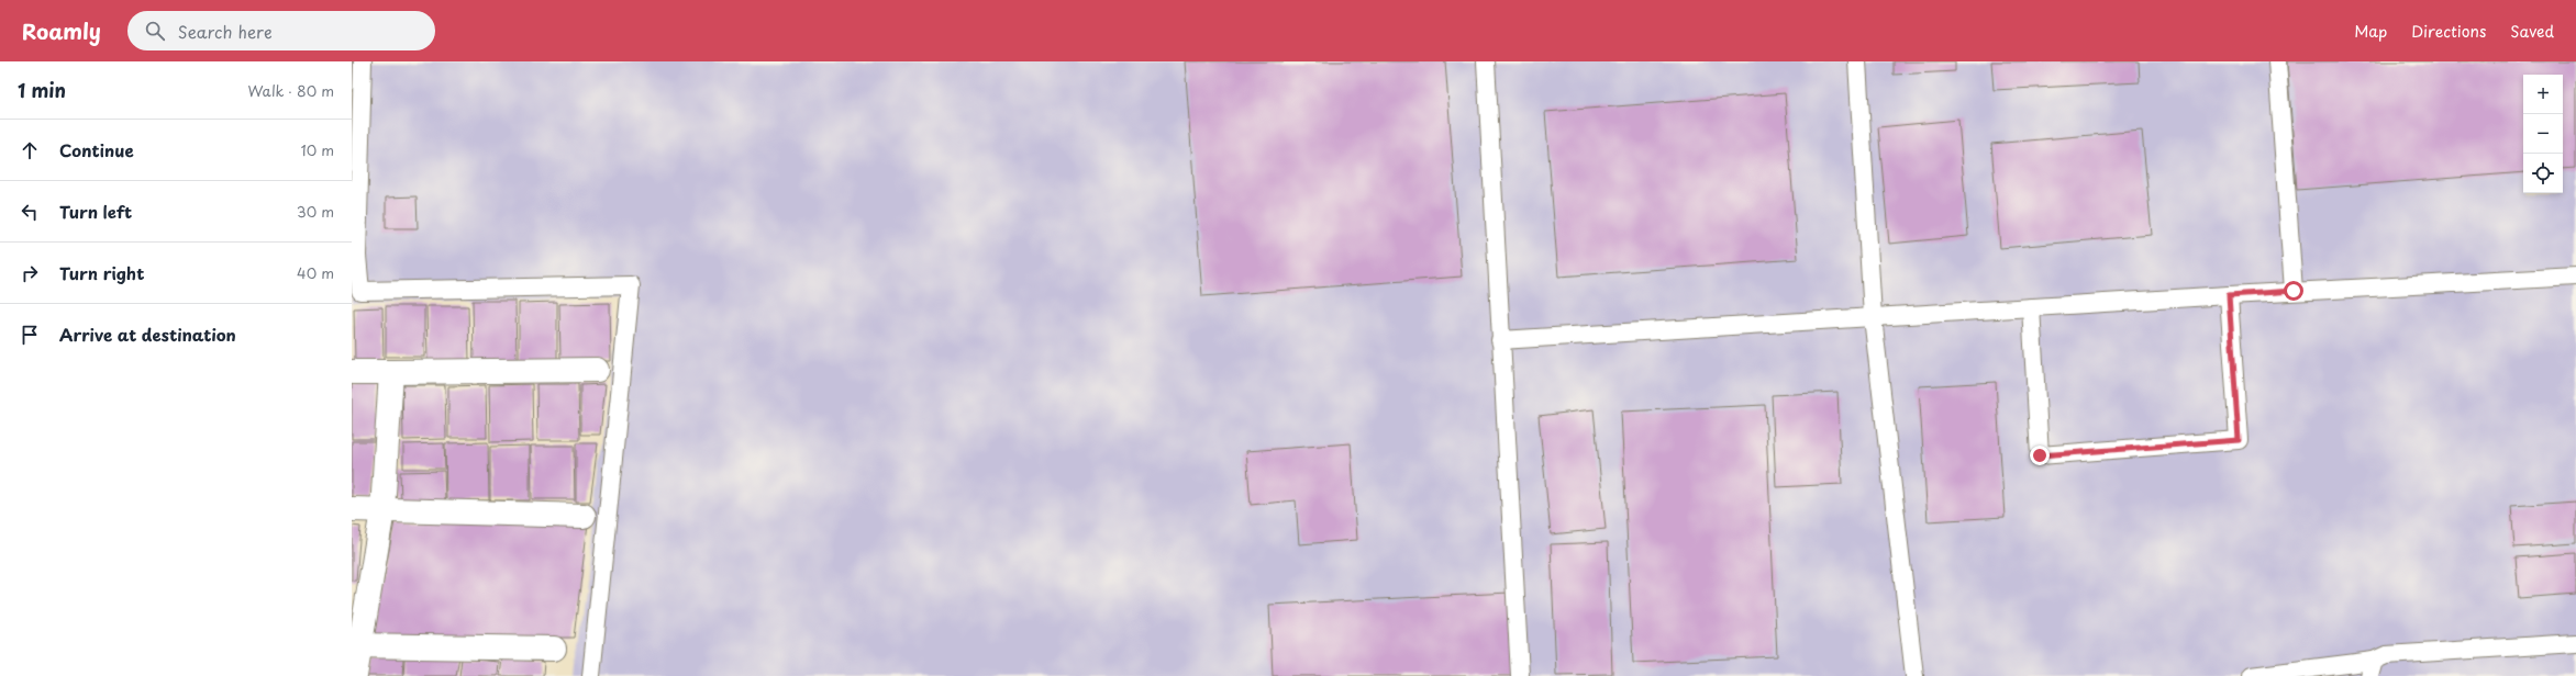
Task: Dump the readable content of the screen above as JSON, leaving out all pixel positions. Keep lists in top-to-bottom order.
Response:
{
  "page": {
    "header": "Roamly",
    "search": "Search here",
    "nav": ["Map", "Directions", "Saved"],
    "heading": ["1 min", "Walk · 80 m"],
    "map_buttons": ["+", "−"],
    "list": [
      ["Continue", "10 m"],
      ["Turn left", "30 m"],
      ["Turn right", "40 m"],
      "Arrive at destination"
    ]
  }
}
